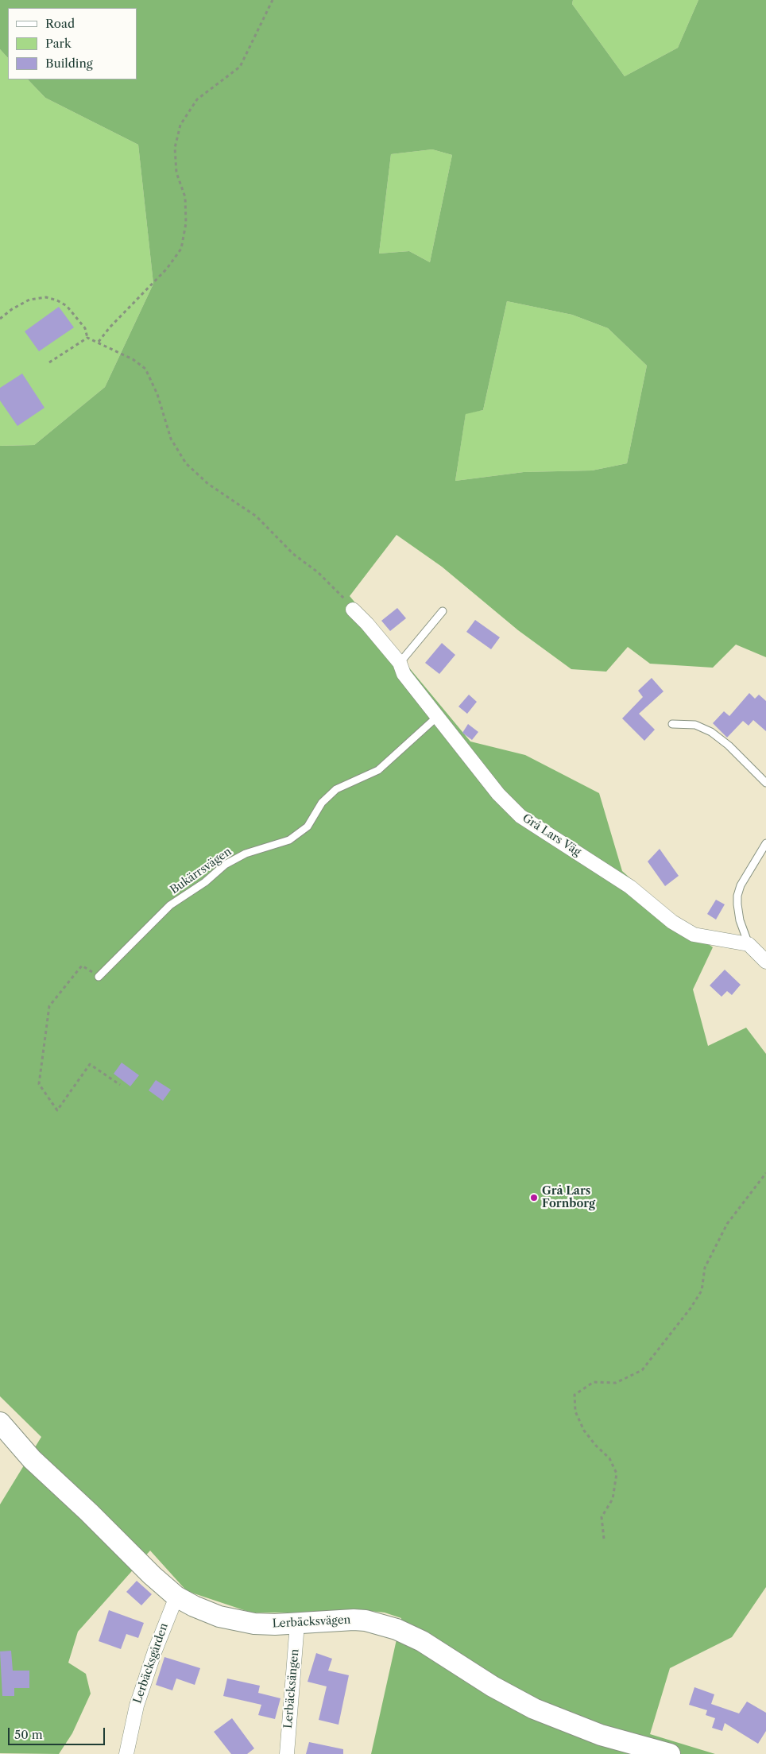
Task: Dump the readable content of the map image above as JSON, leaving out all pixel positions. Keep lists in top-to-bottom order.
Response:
{
  "streets": {
    "street": [
      "Grå Lars Väg",
      "Lerbäcksvägen",
      "Lerbäcksgården",
      "Lerbäcksängen"
    ],
    "lane": ["Bukärrsvägen"]
  },
  "crossings": [
    ["Grå Lars Väg", "Bukärrsvägen"],
    ["Lerbäcksvägen", "Lerbäcksgården"],
    ["Lerbäcksvägen", "Lerbäcksängen"]
  ],
  "places": ["Grå Lars Fornborg"],
  "legend": ["Road", "Park", "Building"],
  "scale_bar": "50 m"
}
